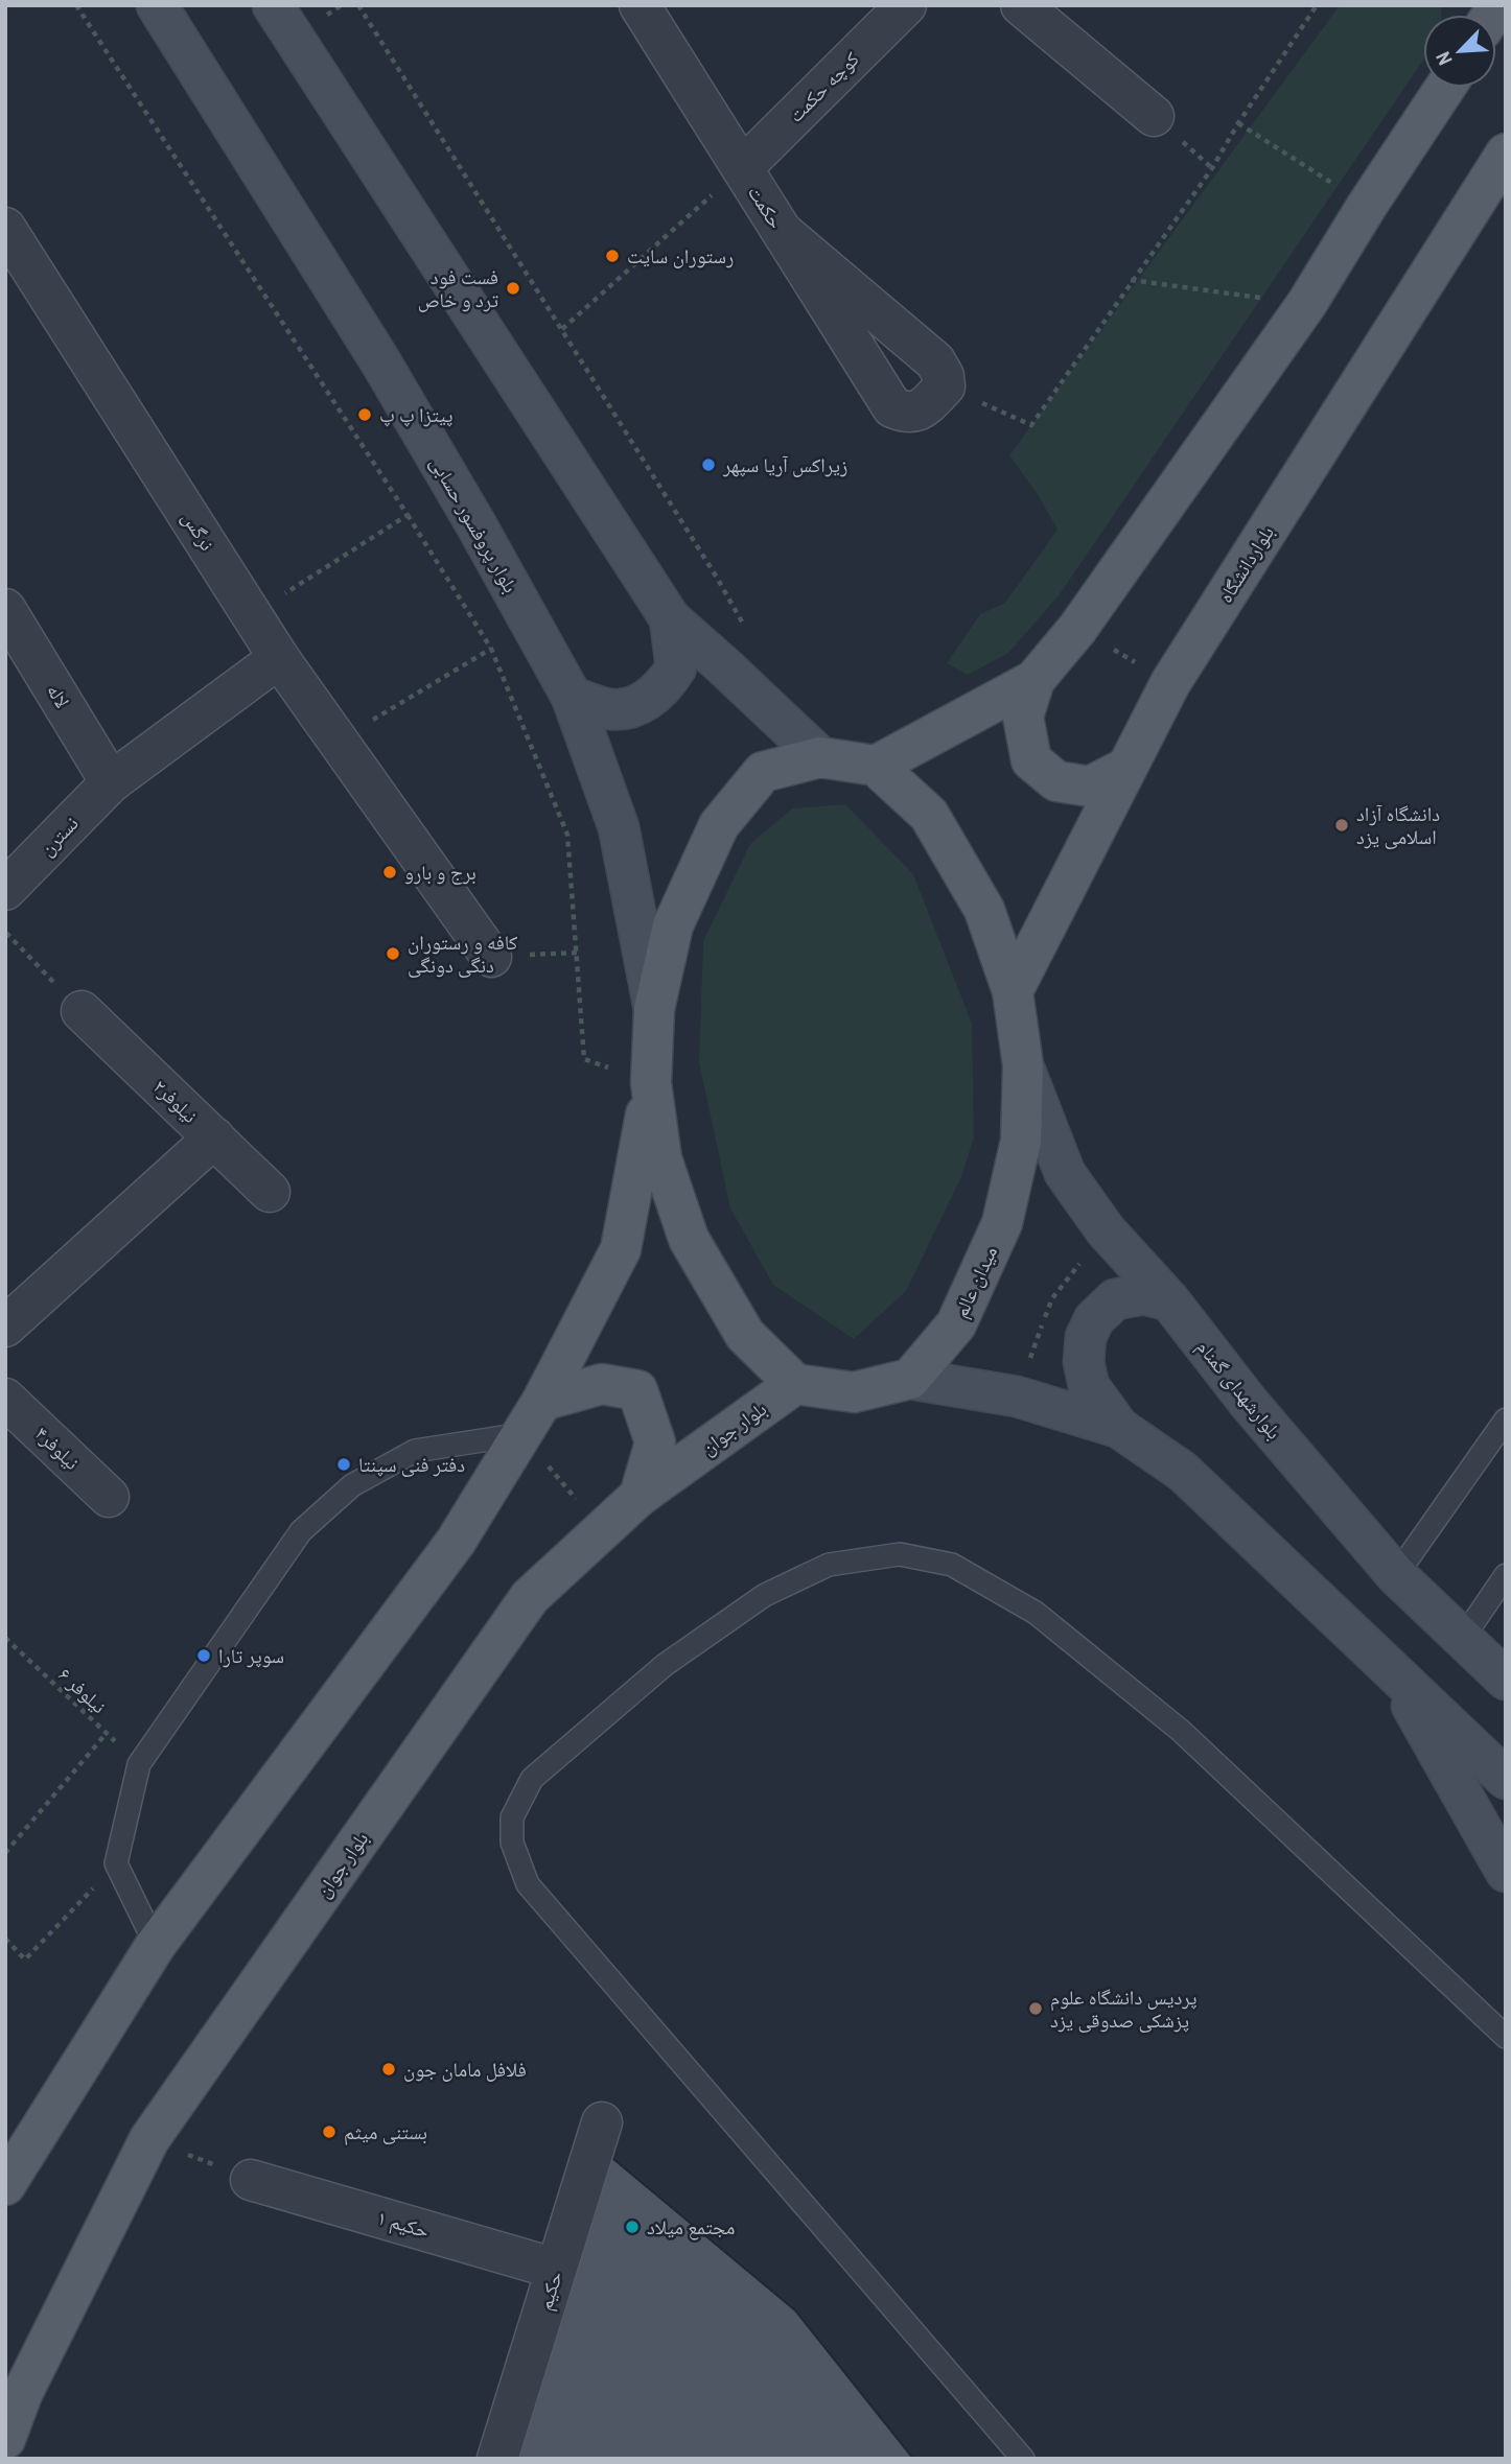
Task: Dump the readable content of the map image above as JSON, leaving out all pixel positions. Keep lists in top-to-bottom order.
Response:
{
  "streets": {
    "main road": [
      "بلوار پروفسور حسابی",
      "بلواردانشگاه",
      "میدان عالم",
      "بلوارشهدای گمنام",
      "بلوار جوان"
    ],
    "street": [
      "کوچه حکمت",
      "حکمت",
      "نرگس",
      "لاله",
      "نسترن",
      "نیلوفر۲",
      "نیلوفر۴",
      "حکیم ۱",
      "حکیم"
    ],
    "path": ["نیلوفر ۶"]
  },
  "crossings": [
    ["کوچه حکمت", "حکمت"],
    ["بلواردانشگاه", "میدان عالم"],
    ["لاله", "نسترن"],
    ["میدان عالم", "بلوارشهدای گمنام"],
    ["حکیم ۱", "حکیم"]
  ],
  "places": [
    "رستوران سایت",
    "فست فود ترد و خاص",
    "پیتزا پ پ",
    "زیراکس آریا سپهر",
    "دانشگاه آزاد اسلامی یزد",
    "برج و بارو",
    "کافه و رستوران دنگی دونگی",
    "دفتر فنی سپنتا",
    "سوپر تارا",
    "پردیس دانشگاه علوم پزشکی صدوقی یزد",
    "فلافل مامان جون",
    "بستنی میثم",
    "مجتمع میلاد"
  ],
  "north": "bottom left"
}
